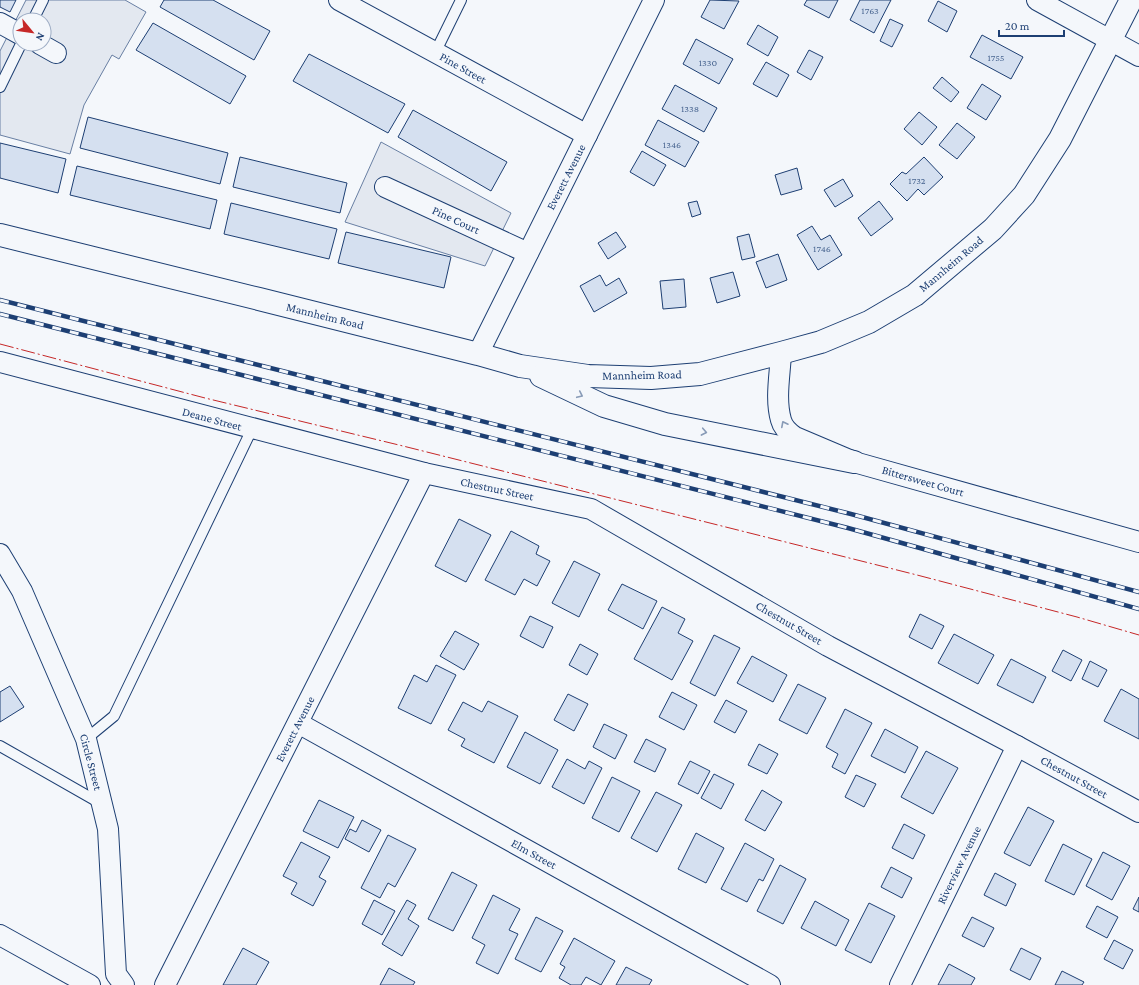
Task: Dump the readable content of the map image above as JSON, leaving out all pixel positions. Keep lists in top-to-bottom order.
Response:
{
  "streets": {
    "main road": ["Mannheim Road"],
    "street": [
      "Pine Street",
      "Everett Avenue",
      "Pine Court",
      "Deane Street",
      "Bittersweet Court",
      "Chestnut Street",
      "Circle Street",
      "Elm Street",
      "Riverview Avenue"
    ]
  },
  "crossings": [
    ["Pine Street", "Everett Avenue"],
    ["Everett Avenue", "Pine Court"],
    ["Everett Avenue", "Mannheim Road"],
    ["Everett Avenue", "Deane Street"],
    ["Everett Avenue", "Chestnut Street"],
    ["Everett Avenue", "Elm Street"],
    ["Mannheim Road", "Bittersweet Court"],
    ["Deane Street", "Chestnut Street"],
    ["Chestnut Street", "Riverview Avenue"]
  ],
  "house_numbers": [
    "1763",
    "1755",
    "1330",
    "1338",
    "1346",
    "1732",
    "1746"
  ],
  "scale_bar": "20 m",
  "north": "bottom right"
}
